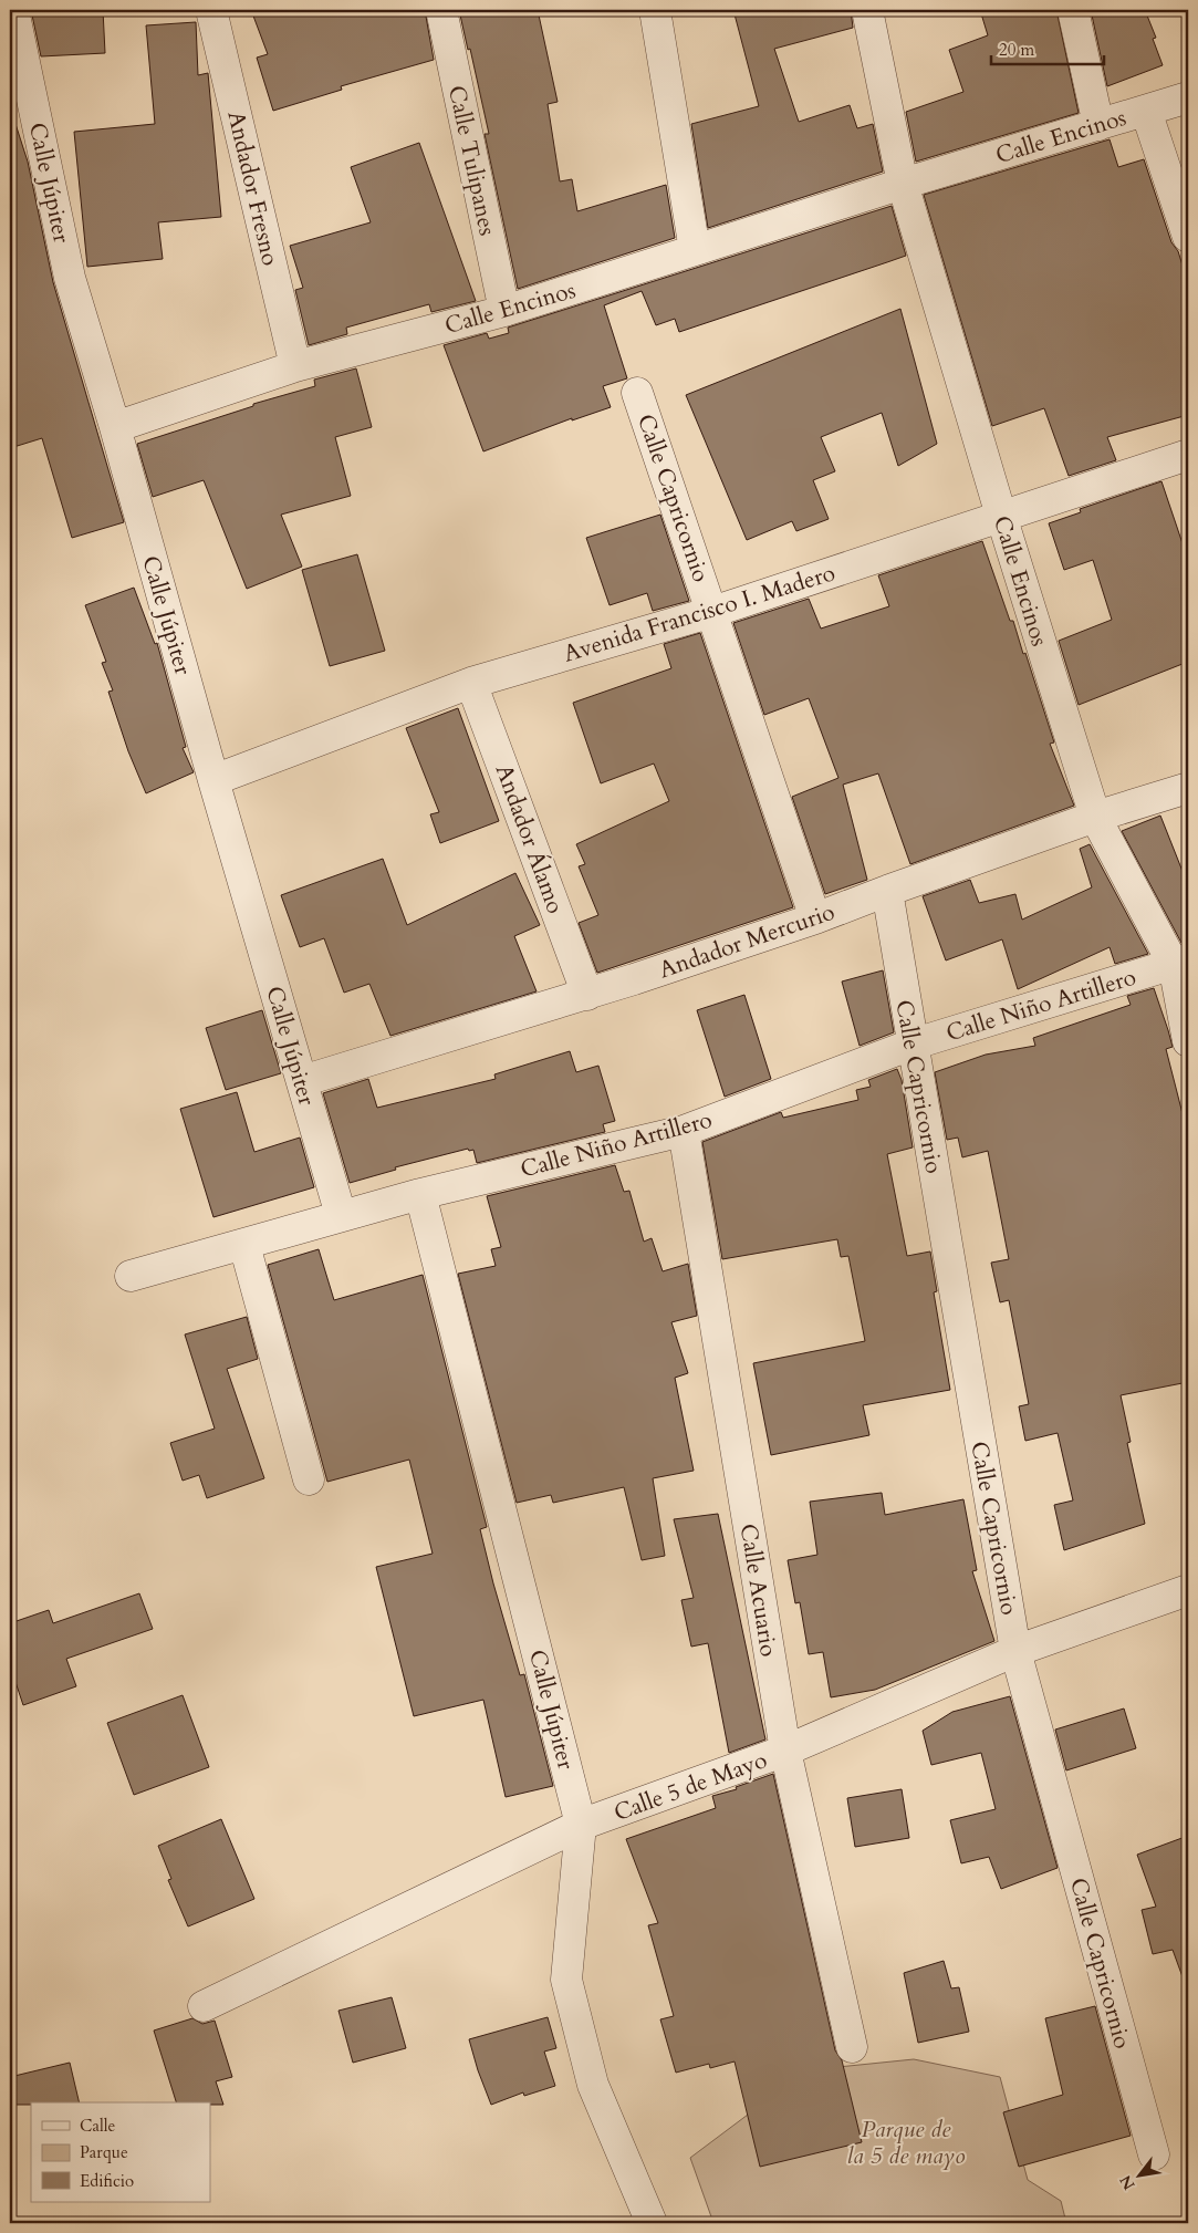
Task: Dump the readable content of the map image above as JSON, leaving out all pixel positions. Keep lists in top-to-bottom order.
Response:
{
  "streets": {
    "street": [
      "Calle Encinos",
      "Calle Tulipanes",
      "Calle Júpiter",
      "Andador Fresno",
      "Calle Capricornio",
      "Avenida Francisco I. Madero",
      "Andador Álamo",
      "Andador Mercurio",
      "Calle Niño Artillero",
      "Calle Acuario",
      "Calle 5 de Mayo"
    ]
  },
  "crossings": [
    ["Calle Encinos", "Calle Tulipanes"],
    ["Calle Encinos", "Calle Júpiter"],
    ["Calle Encinos", "Andador Fresno"],
    ["Calle Encinos", "Avenida Francisco I. Madero"],
    ["Calle Encinos", "Andador Mercurio"],
    ["Calle Encinos", "Calle Niño Artillero"],
    ["Calle Júpiter", "Avenida Francisco I. Madero"],
    ["Calle Júpiter", "Andador Mercurio"],
    ["Calle Júpiter", "Calle Niño Artillero"],
    ["Calle Júpiter", "Calle 5 de Mayo"],
    ["Calle Capricornio", "Avenida Francisco I. Madero"],
    ["Calle Capricornio", "Andador Mercurio"],
    ["Calle Capricornio", "Calle Niño Artillero"],
    ["Calle Capricornio", "Calle 5 de Mayo"],
    ["Avenida Francisco I. Madero", "Andador Álamo"],
    ["Andador Álamo", "Andador Mercurio"],
    ["Calle Niño Artillero", "Calle Acuario"],
    ["Calle Acuario", "Calle 5 de Mayo"]
  ],
  "parks": ["Parque de la 5 de mayo"],
  "legend": ["Calle", "Parque", "Edificio"],
  "scale_bar": "20 m",
  "north": "bottom left"
}
